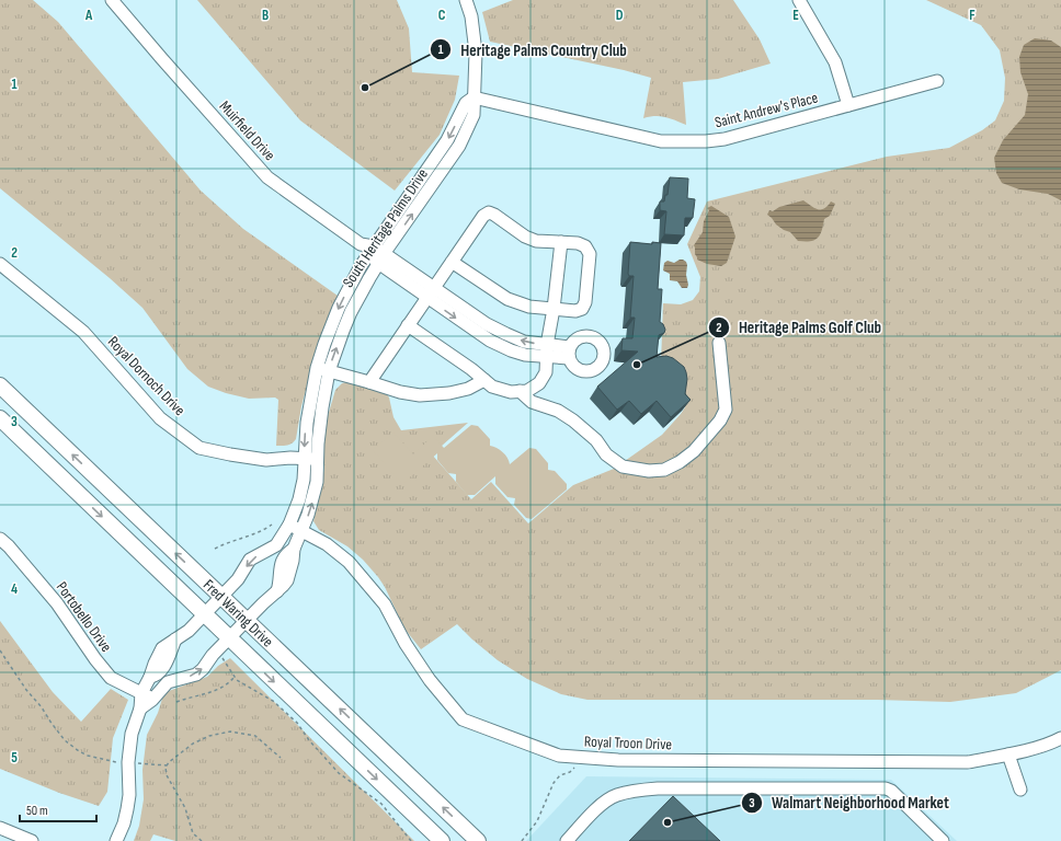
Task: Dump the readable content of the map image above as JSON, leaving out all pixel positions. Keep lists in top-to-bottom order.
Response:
{
  "streets": {
    "main road": ["Fred Waring Drive"],
    "street": [
      "Saint Andrew's Place",
      "Muirfield Drive",
      "South Heritage Palms Drive",
      "Royal Dornoch Drive",
      "Portobello Drive",
      "Royal Troon Drive"
    ]
  },
  "crossings": [
    ["Saint Andrew's Place", "South Heritage Palms Drive"],
    ["Muirfield Drive", "South Heritage Palms Drive"],
    ["South Heritage Palms Drive", "Royal Dornoch Drive"],
    ["South Heritage Palms Drive", "Fred Waring Drive"],
    ["South Heritage Palms Drive", "Portobello Drive"],
    ["South Heritage Palms Drive", "Royal Troon Drive"]
  ],
  "places": ["Heritage Palms Country Club", "Heritage Palms Golf Club", "Walmart Neighborhood Market"],
  "scale_bar": "50 m",
  "grid": {
    "columns": [
      "A",
      "B",
      "C",
      "D",
      "E",
      "F"
    ],
    "rows": [
      "1",
      "2",
      "3",
      "4",
      "5"
    ]
  }
}
